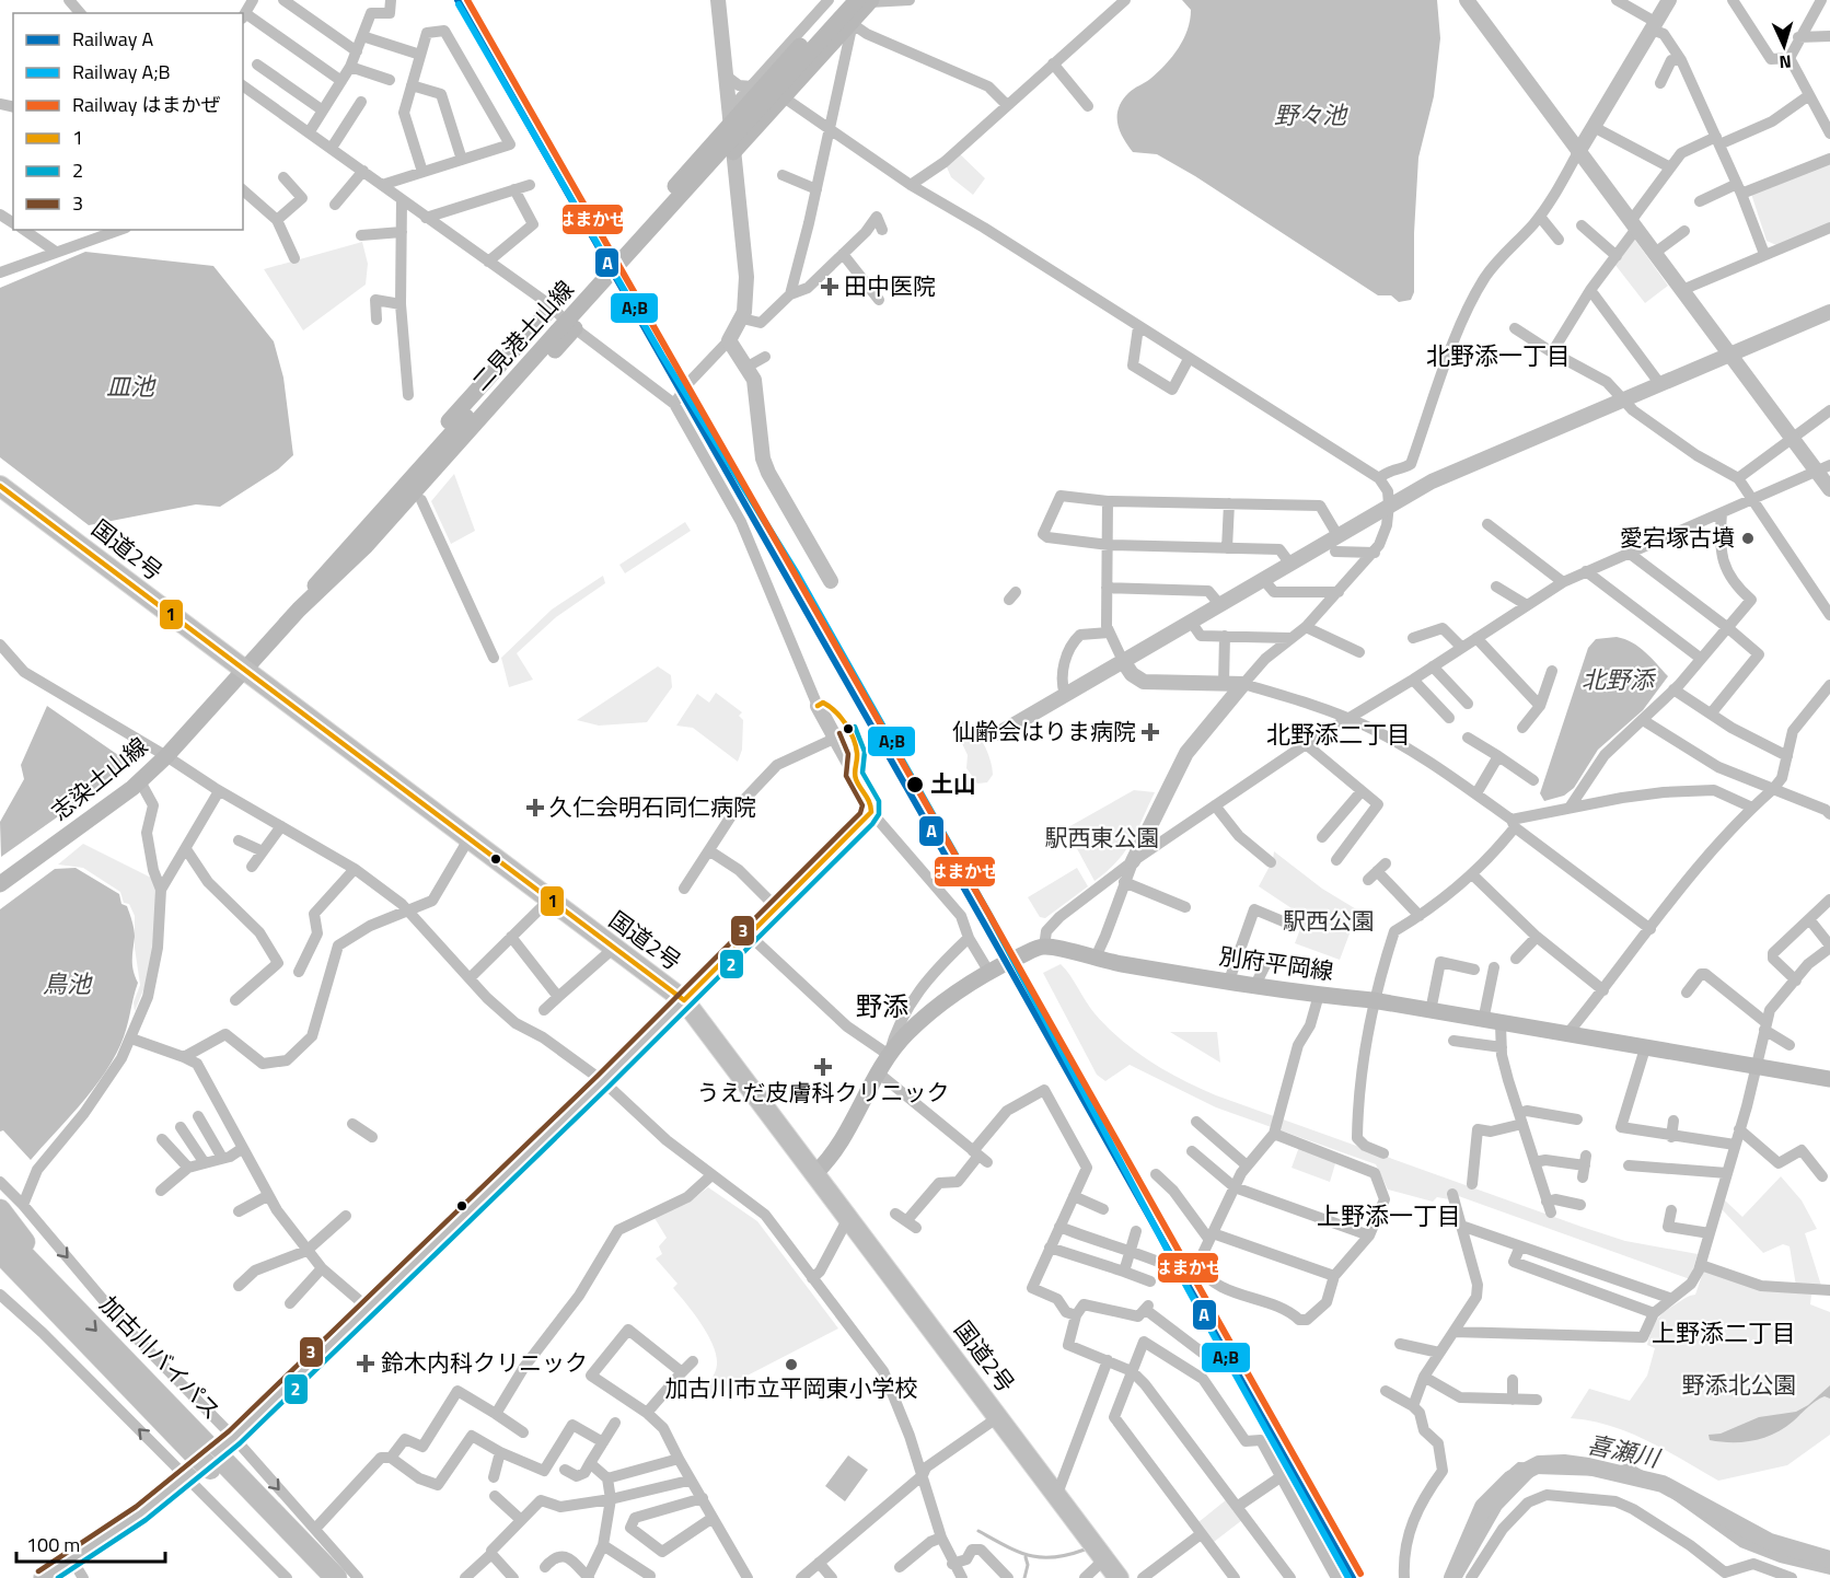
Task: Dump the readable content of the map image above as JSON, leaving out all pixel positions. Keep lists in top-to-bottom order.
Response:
{
  "streets": {
    "highway": ["国道2号", "加古川バイパス"],
    "main road": ["二見港土山線", "志染土山線", "別府平岡線"]
  },
  "crossings": [
    ["二見港土山線", "国道2号"],
    ["二見港土山線", "志染土山線"],
    ["国道2号", "志染土山線"]
  ],
  "districts": [
    "北野添一丁目",
    "北野添二丁目",
    "野添",
    "上野添一丁目",
    "上野添二丁目"
  ],
  "water": [
    "野々池",
    "皿池",
    "北野添",
    "鳥池",
    "喜瀬川"
  ],
  "parks": ["駅西東公園", "駅西公園", "野添北公園"],
  "places": {
    "health": [
      "田中医院",
      "仙齢会はりま病院",
      "久仁会明石同仁病院",
      "うえだ皮膚科クリニック",
      "鈴木内科クリニック"
    ],
    "other": ["愛宕塚古墳", "土山", "加古川市立平岡東小学校"]
  },
  "lines": [
    "rail line A",
    "rail line はまかぜ",
    "rail line A;B",
    "transit line 1",
    "transit line 2",
    "transit line 3"
  ],
  "legend": [
    "Railway A",
    "Railway A;B",
    "Railway はまかぜ",
    "1",
    "2",
    "3"
  ],
  "scale_bar": "100 m",
  "north": "bottom"
}
